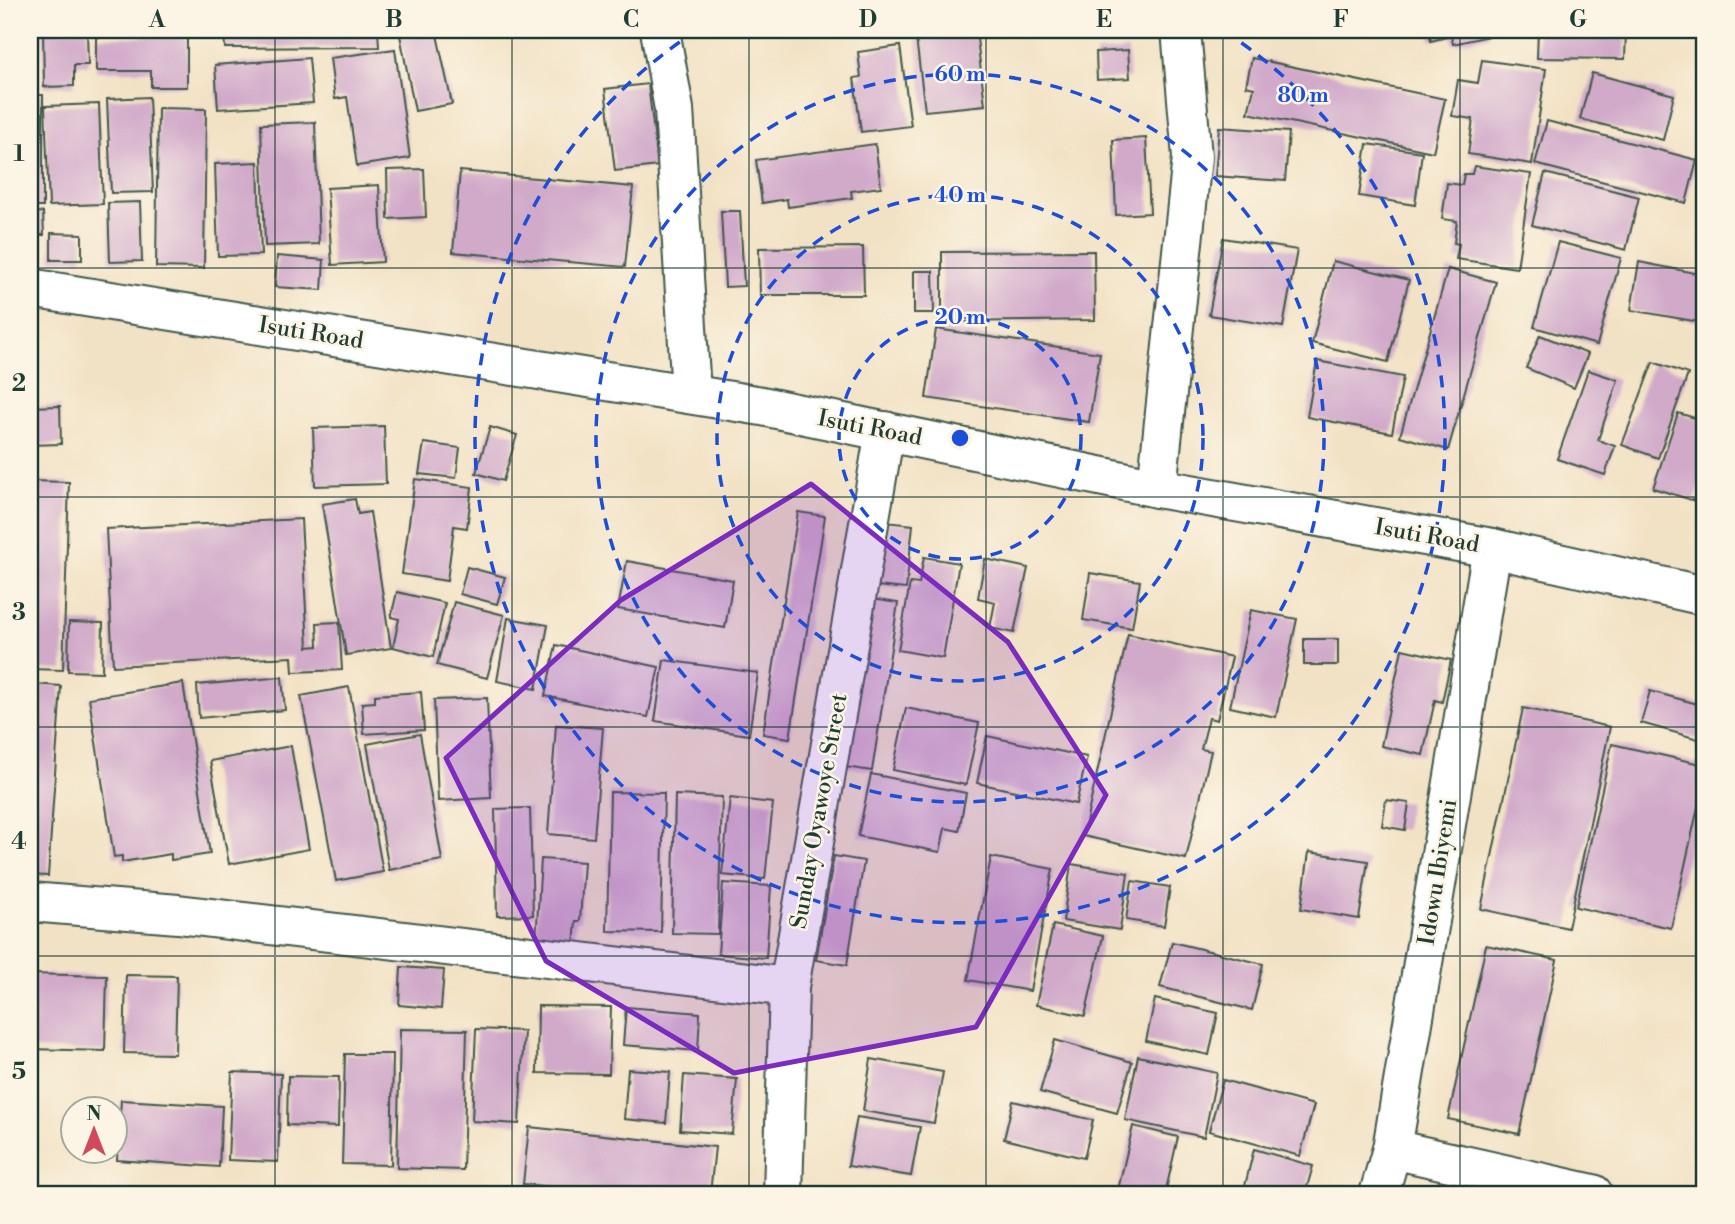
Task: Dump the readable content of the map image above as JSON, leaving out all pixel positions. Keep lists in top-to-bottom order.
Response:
{
  "streets": {
    "street": ["Isuti Road", "Sunday Oyawoye Street", "Idowu Ibiyemi"]
  },
  "crossings": [
    ["Isuti Road", "Sunday Oyawoye Street"],
    ["Isuti Road", "Idowu Ibiyemi"]
  ],
  "north": "top",
  "grid": {
    "columns": [
      "A",
      "B",
      "C",
      "D",
      "E",
      "F",
      "G"
    ],
    "rows": [
      "1",
      "2",
      "3",
      "4",
      "5"
    ]
  },
  "rings": [
    "60 m",
    "80 m",
    "40 m",
    "20 m"
  ]
}
